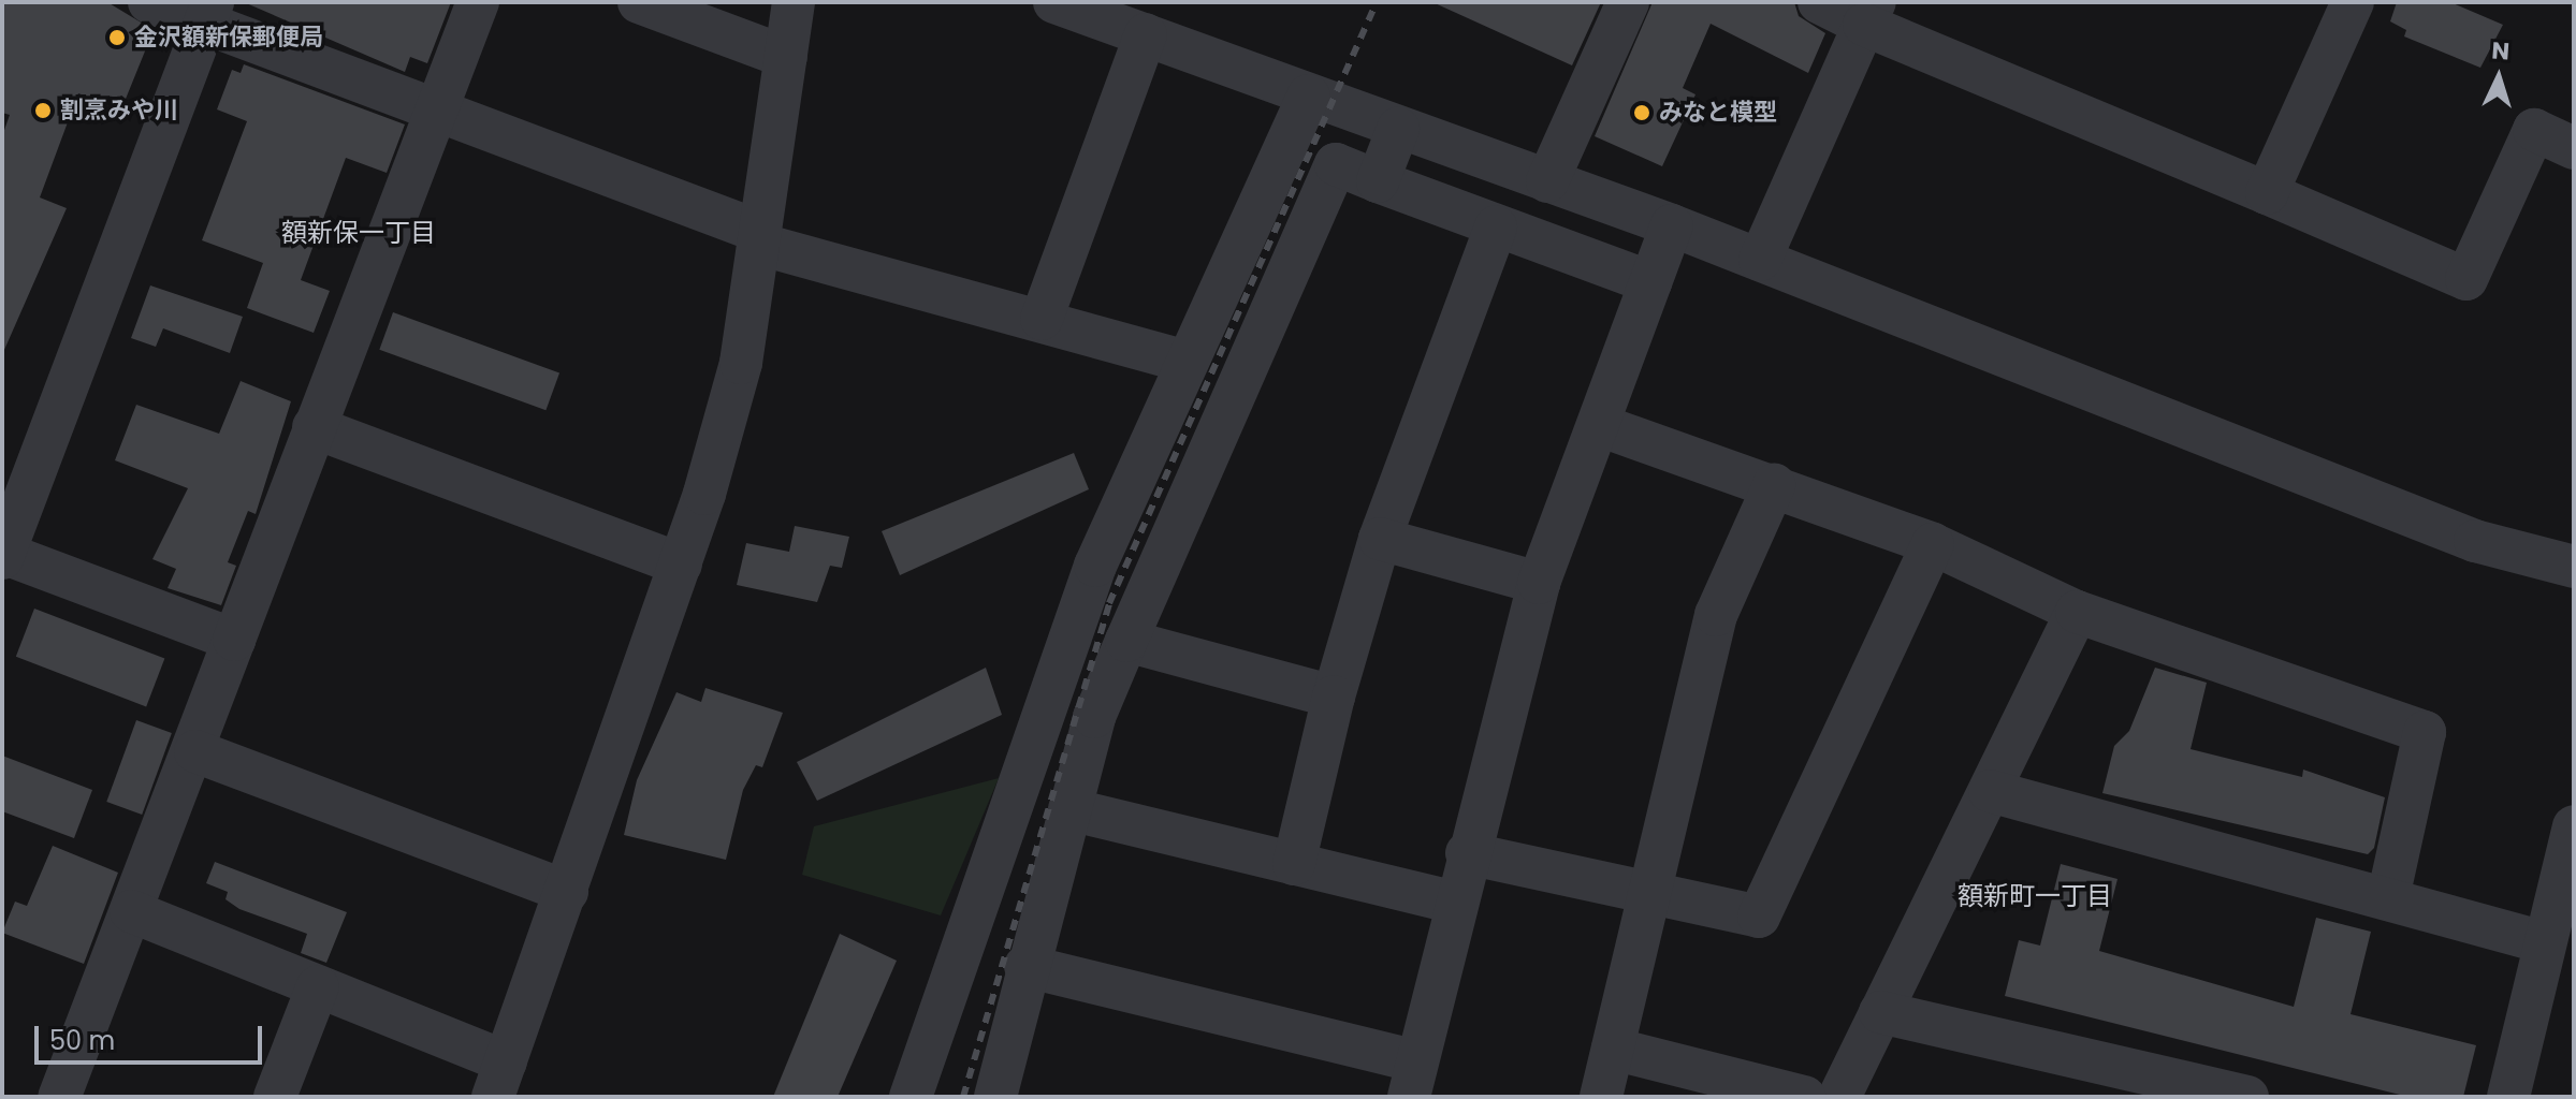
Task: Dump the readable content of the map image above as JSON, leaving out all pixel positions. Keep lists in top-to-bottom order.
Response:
{
  "districts": ["額新保一丁目", "額新町一丁目"],
  "places": ["金沢額新保郵便局", "割烹みや川", "みなと模型"],
  "scale_bar": "50 m",
  "north": "top"
}
